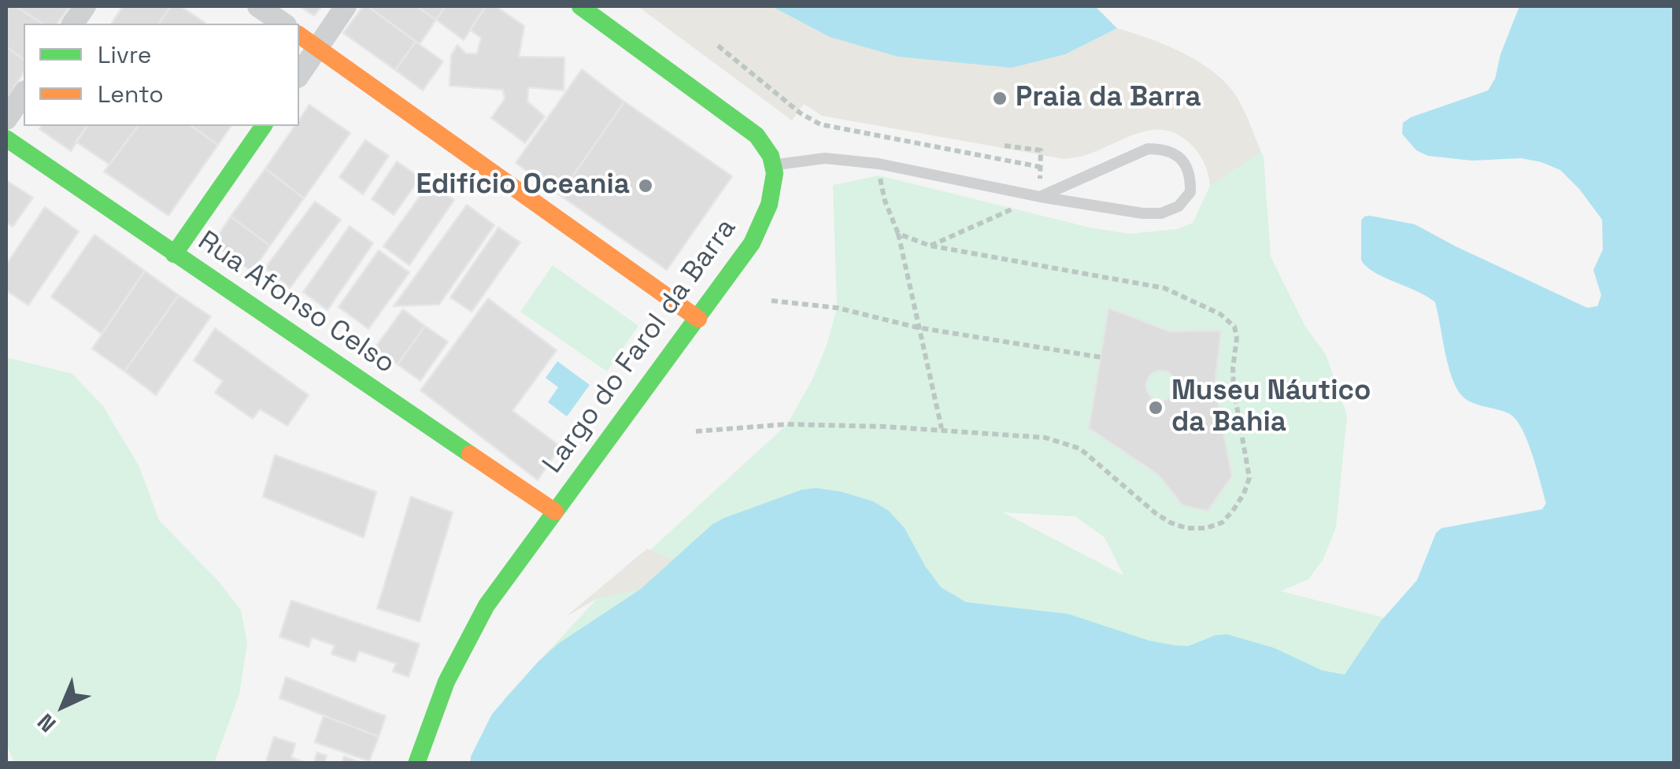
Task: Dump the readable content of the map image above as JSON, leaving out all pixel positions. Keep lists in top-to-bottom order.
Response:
{
  "streets": {
    "street": ["Rua Afonso Celso", "Largo do Farol da Barra"]
  },
  "crossings": [
    ["Rua Afonso Celso", "Largo do Farol da Barra"]
  ],
  "places": ["Praia da Barra", "Edifício Oceania", "Museu Náutico da Bahia"],
  "legend": ["Livre", "Lento"],
  "north": "bottom left"
}
